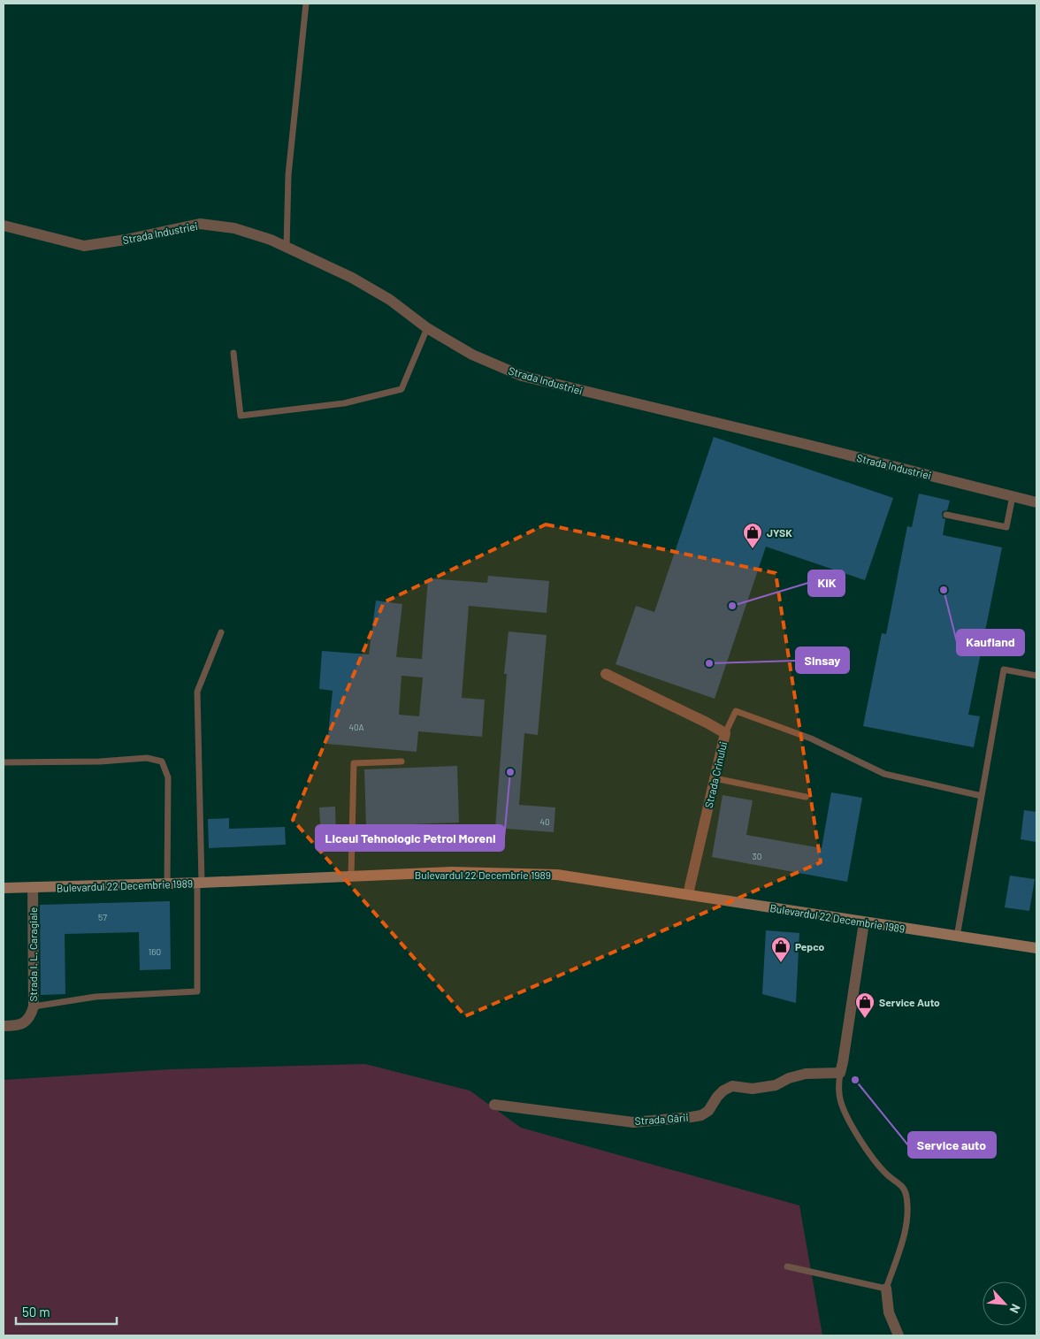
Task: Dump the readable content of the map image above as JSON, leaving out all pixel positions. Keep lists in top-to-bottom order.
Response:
{
  "streets": {
    "main road": ["Bulevardul 22 Decembrie 1989"],
    "street": [
      "Strada Industriei",
      "Strada Crinului",
      "Strada I. L. Caragiale",
      "Strada Gării"
    ]
  },
  "crossings": [
    ["Strada Crinului", "Bulevardul 22 Decembrie 1989"],
    ["Bulevardul 22 Decembrie 1989", "Strada I. L. Caragiale"]
  ],
  "places": {
    "shop": ["JYSK", "Pepco", "Service Auto"],
    "other": [
      "Kaufland",
      "KiK",
      "Sinsay",
      "Liceul Tehnologic Petrol Moreni",
      "Service auto"
    ]
  },
  "house_numbers": [
    "40A",
    "40",
    "30",
    "57",
    "160"
  ],
  "scale_bar": "50 m",
  "north": "bottom right"
}
